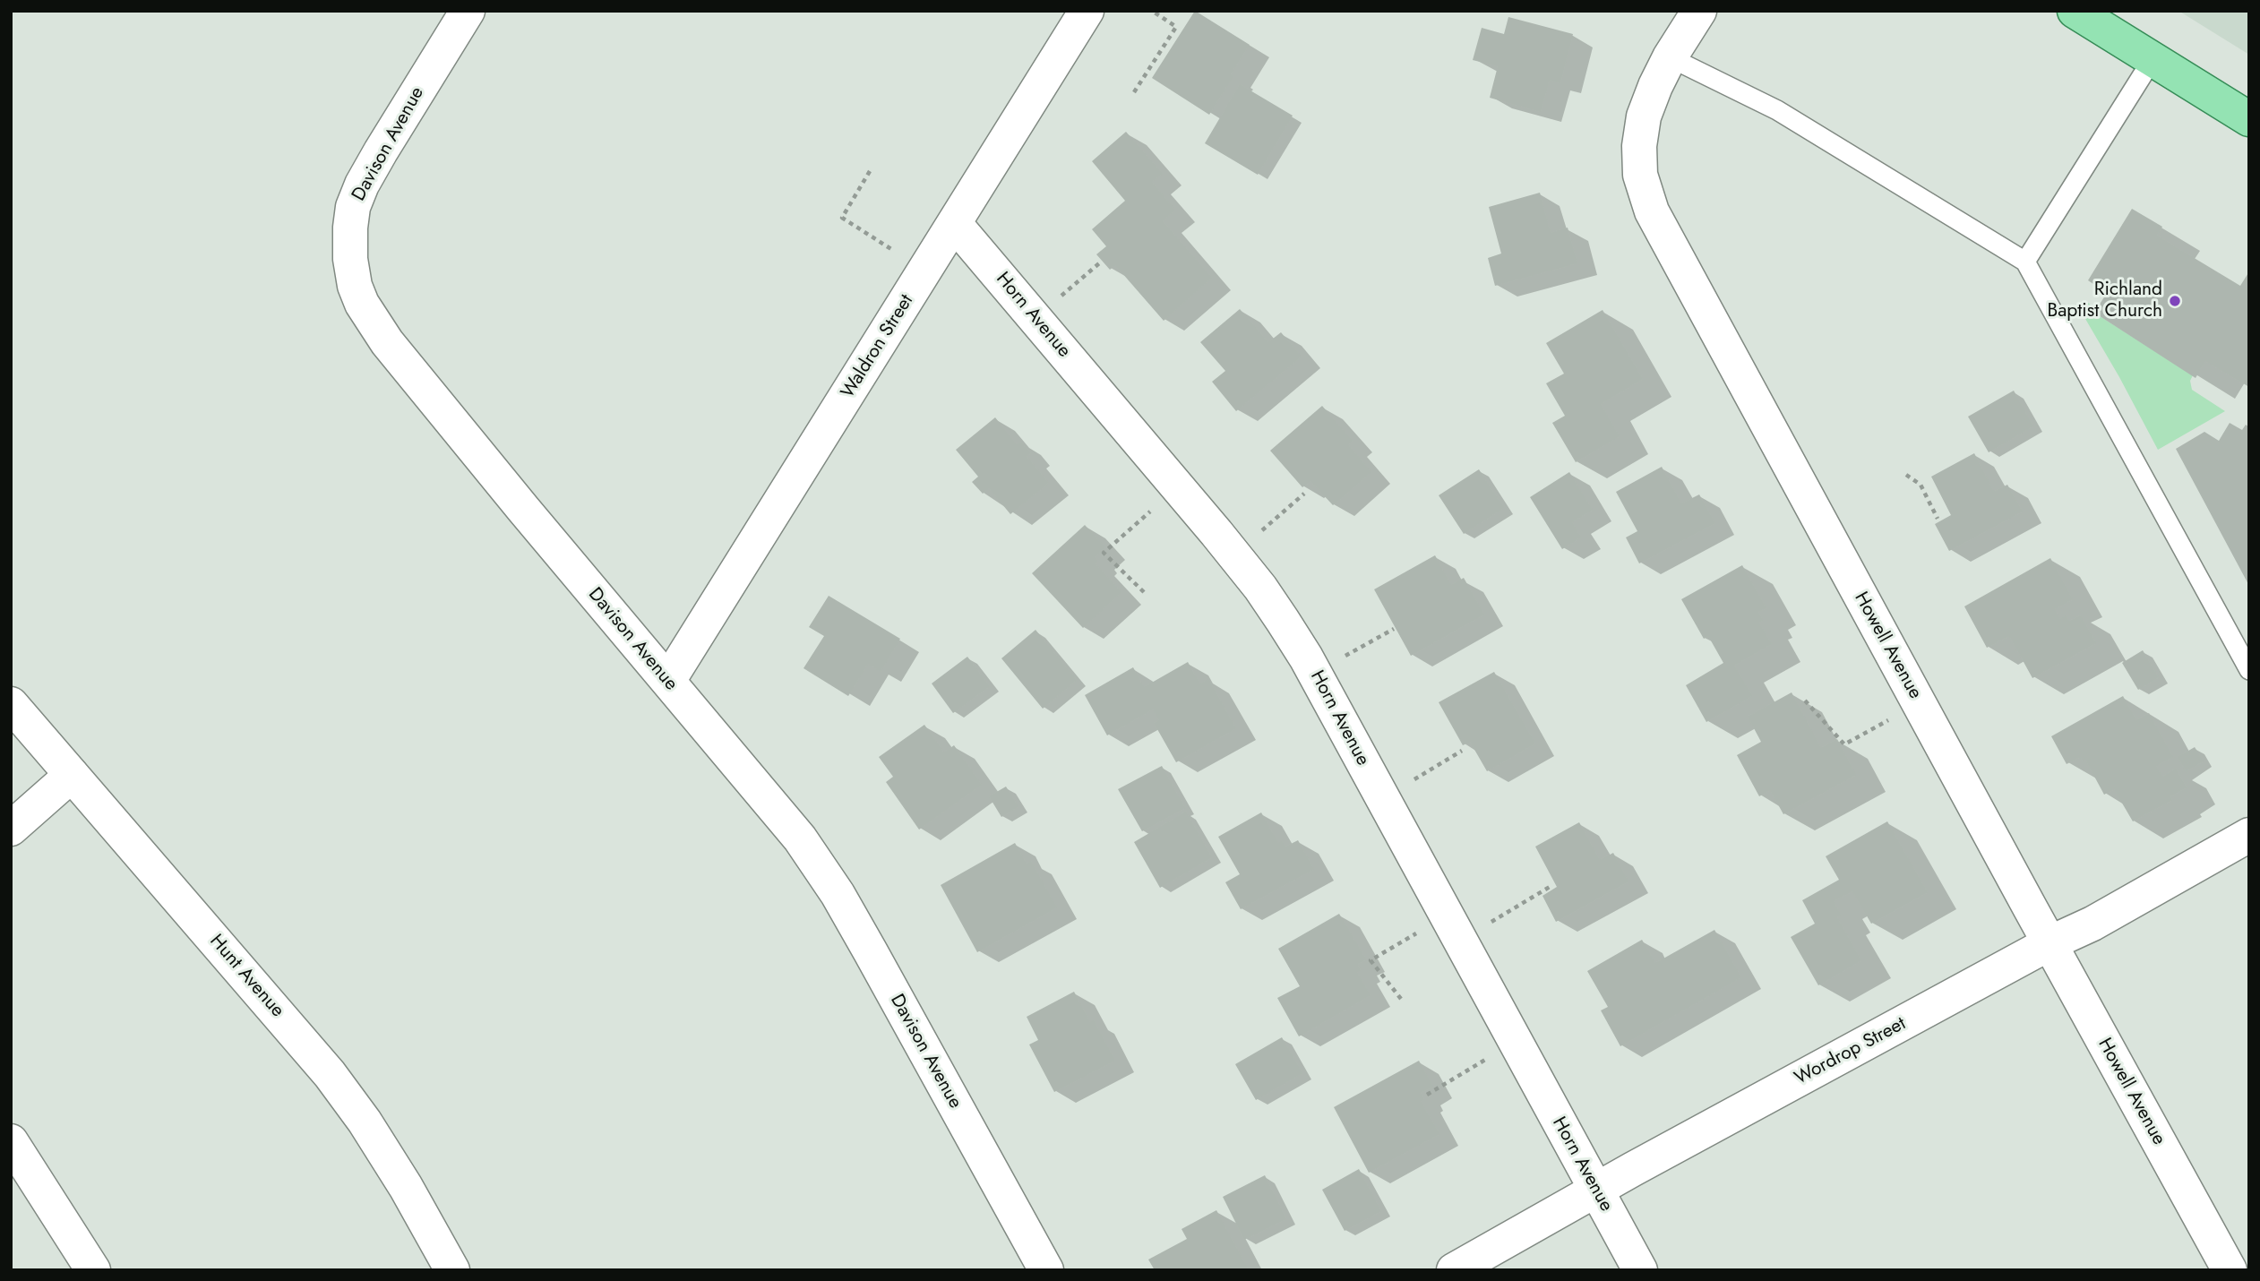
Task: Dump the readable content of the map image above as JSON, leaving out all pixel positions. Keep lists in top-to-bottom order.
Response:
{
  "streets": {
    "street": [
      "Davison Avenue",
      "Horn Avenue",
      "Waldron Street",
      "Howell Avenue",
      "Hunt Avenue",
      "Wordrop Street"
    ]
  },
  "crossings": [
    ["Davison Avenue", "Waldron Street"],
    ["Horn Avenue", "Waldron Street"],
    ["Horn Avenue", "Wordrop Street"],
    ["Howell Avenue", "Wordrop Street"]
  ],
  "places": ["Richland Baptist Church"]
}
